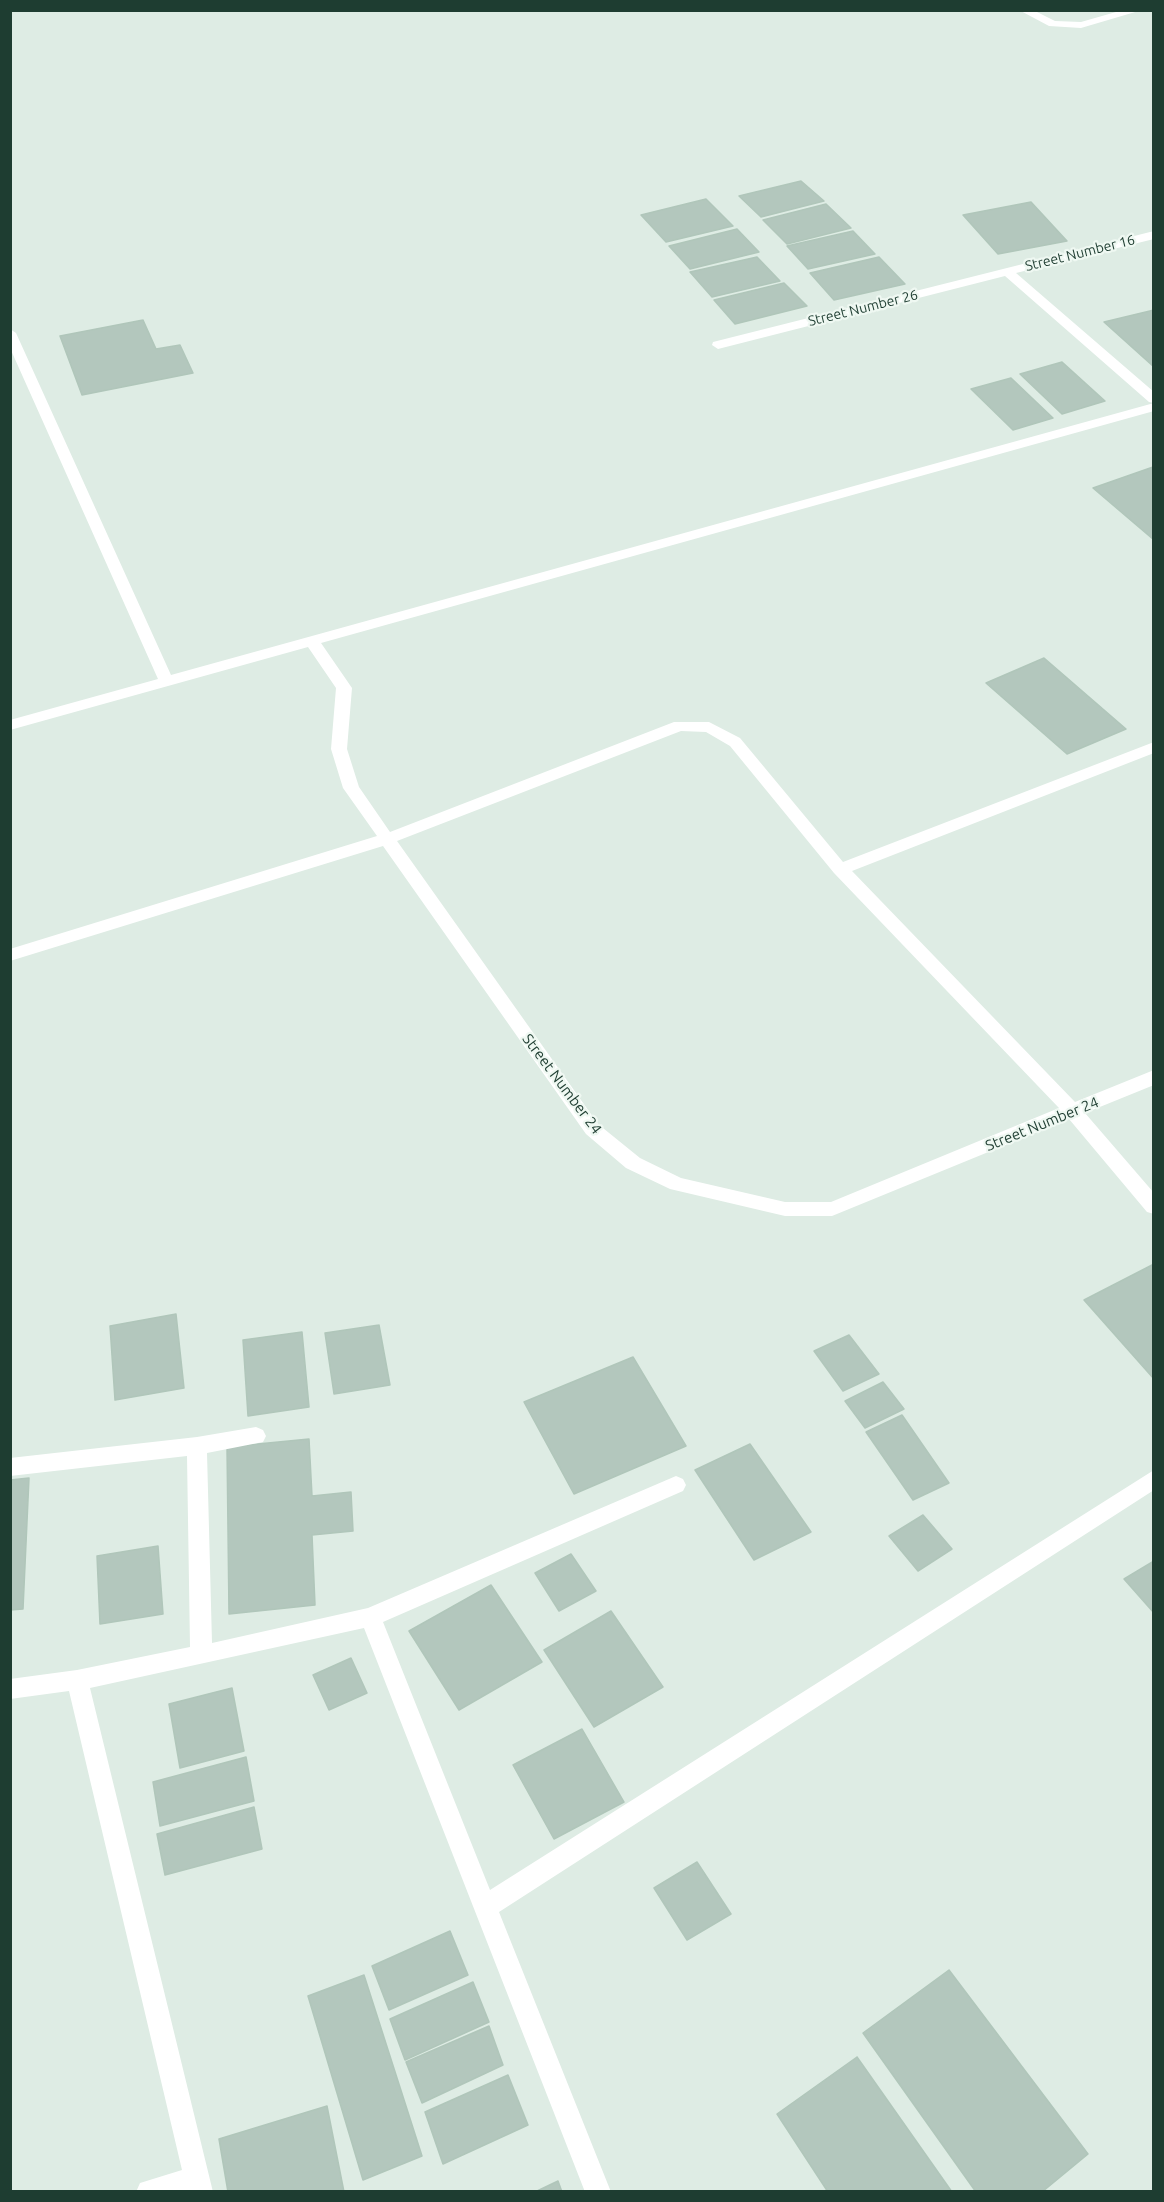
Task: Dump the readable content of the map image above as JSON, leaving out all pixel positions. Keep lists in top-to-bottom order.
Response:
{
  "streets": {
    "street": ["Street Number 16", "Street Number 26", "Street Number 24"]
  },
  "crossings": [
    ["Street Number 16", "Street Number 26"]
  ]
}
